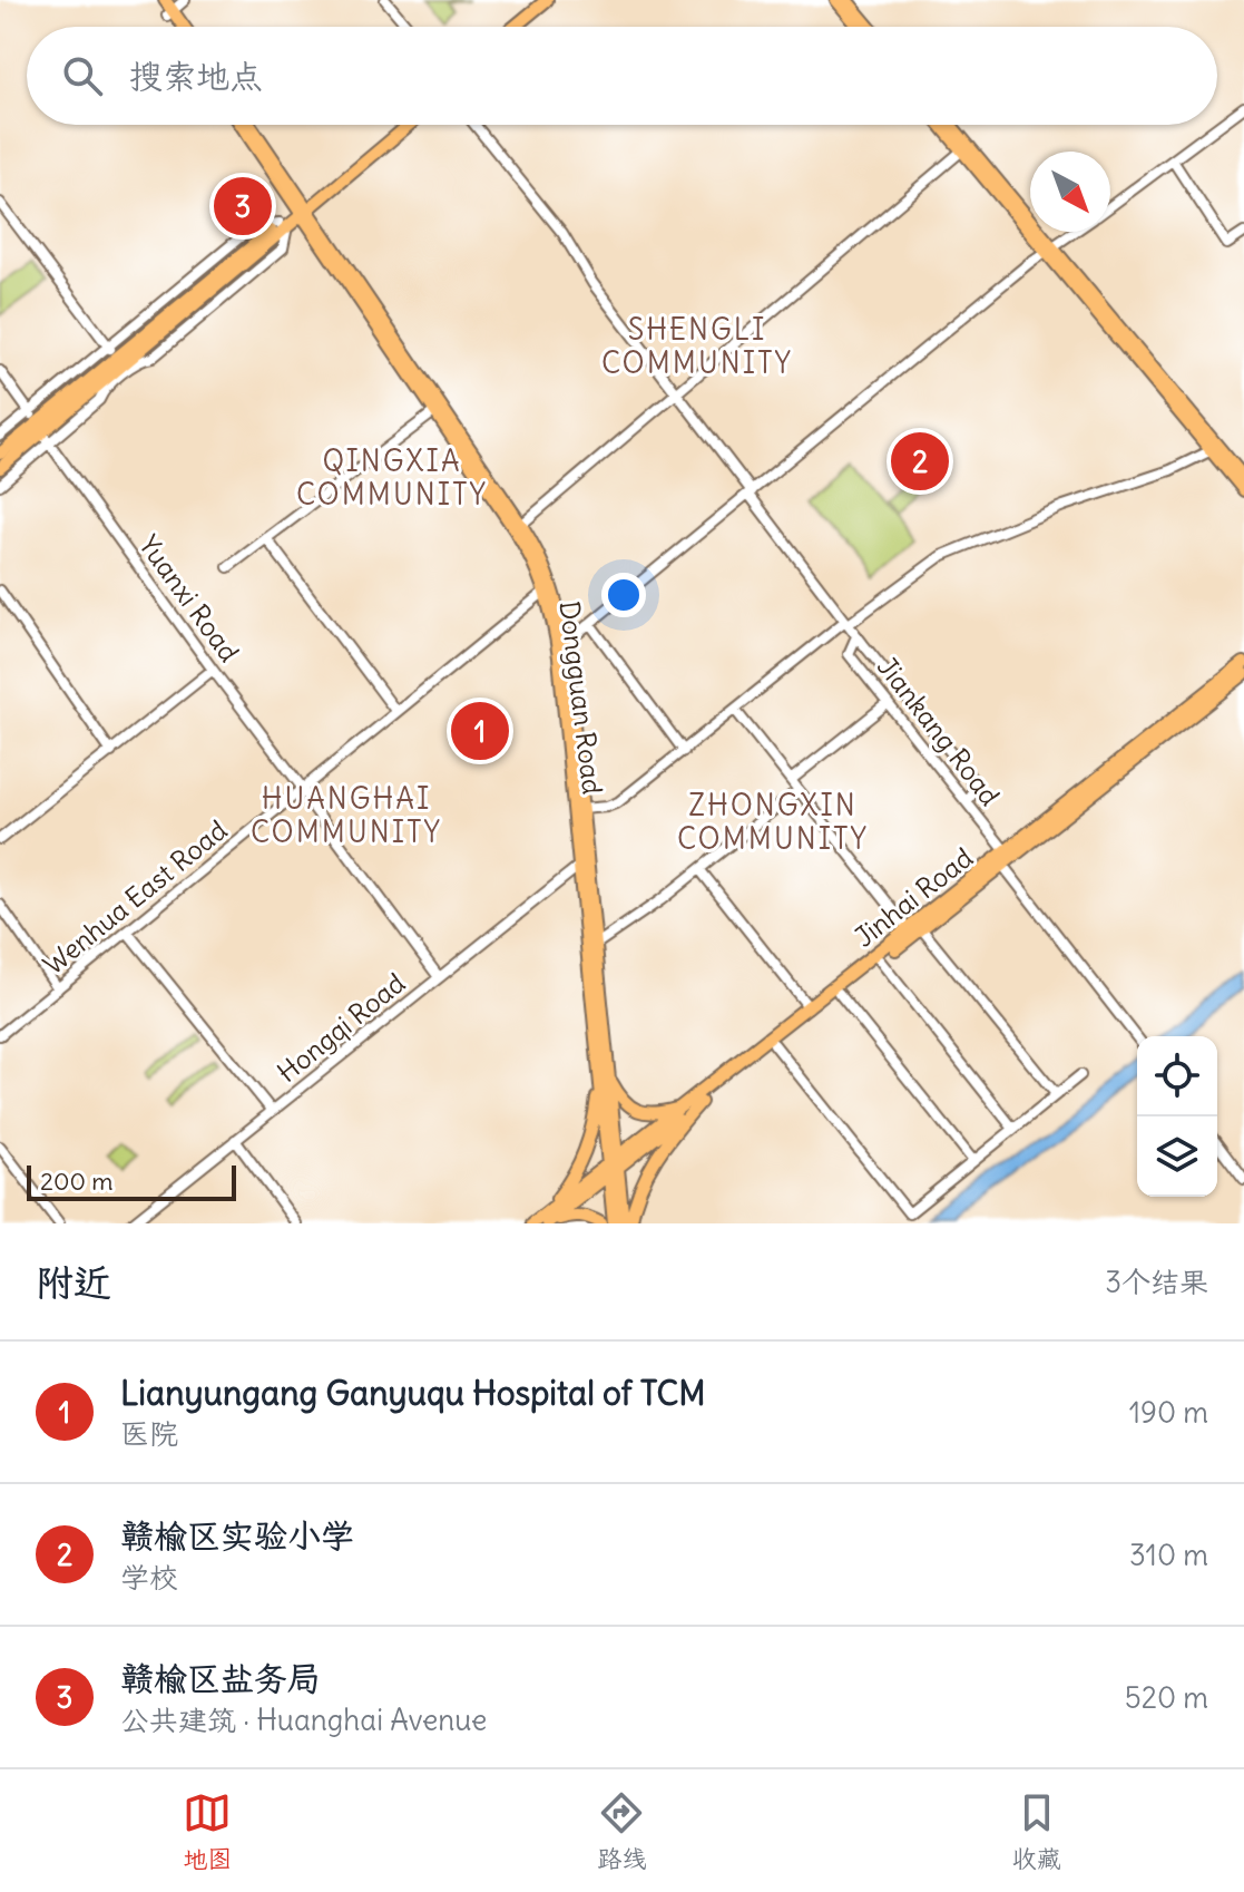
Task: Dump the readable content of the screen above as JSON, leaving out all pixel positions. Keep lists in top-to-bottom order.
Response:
{
  "streets": {
    "main road": ["Dongguan Road", "Jinhai Road"],
    "street": [
      "Yuanxi Road",
      "Jiankang Road",
      "Wenhua East Road",
      "Hongqi Road"
    ]
  },
  "crossings": [
    ["Yuanxi Road", "Wenhua East Road"],
    ["Yuanxi Road", "Hongqi Road"],
    ["Dongguan Road", "Wenhua East Road"],
    ["Dongguan Road", "Jinhai Road"],
    ["Dongguan Road", "Hongqi Road"],
    ["Jiankang Road", "Jinhai Road"]
  ],
  "districts": [
    "SHENGLI COMMUNITY",
    "QINGXIA COMMUNITY",
    "HUANGHAI COMMUNITY",
    "ZHONGXIN COMMUNITY"
  ],
  "scale_bar": "200 m",
  "north": "bottom right",
  "page": {
    "search": "搜索地点",
    "pins": ["3", "2", "1"],
    "scale": "200 m",
    "heading": ["附近", "3个结果"],
    "list": [
      {
        "mark": "1",
        "name": "Lianyungang Ganyuqu Hospital of TCM",
        "note": "医院",
        "value": "190 m"
      },
      {
        "mark": "2",
        "name": "赣榆区实验小学",
        "note": "学校",
        "value": "310 m"
      },
      {
        "mark": "3",
        "name": "赣榆区盐务局",
        "note": "公共建筑 · Huanghai Avenue",
        "value": "520 m"
      }
    ],
    "nav": ["地图", "路线", "收藏"]
  }
}
